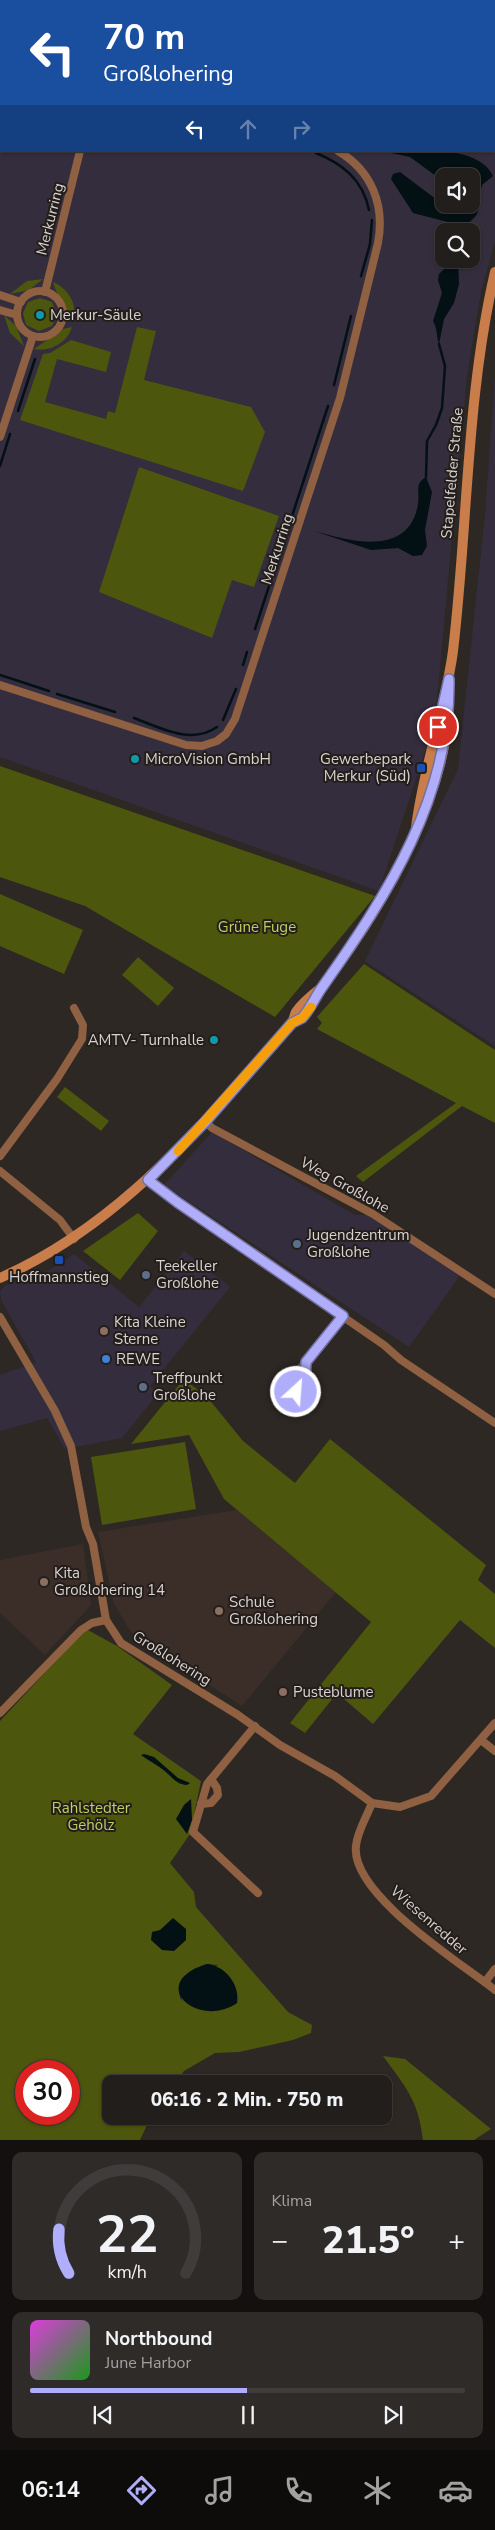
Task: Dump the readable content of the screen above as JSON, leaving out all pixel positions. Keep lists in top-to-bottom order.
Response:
{
  "streets": {
    "street": [
      "Merkurring",
      "Stapelfelder Straße",
      "Weg Großlohe",
      "Großlohering",
      "Wiesenredder"
    ]
  },
  "crossings": [
    ["Stapelfelder Straße", "Weg Großlohe"],
    ["Großlohering", "Wiesenredder"]
  ],
  "parks": ["Grüne Fuge", "Rahlstedter Gehölz"],
  "places": {
    "other": [
      "Merkur-Säule",
      "MicroVision GmbH",
      "AMTV- Turnhalle",
      "Jugendzentrum Großlohe",
      "Teekeller Großlohe",
      "Kita Kleine Sterne",
      "REWE",
      "Treffpunkt Großlohe",
      "Kita Großlohering 14",
      "Schule Großlohering",
      "Pusteblume"
    ],
    "transit": ["Gewerbepark Merkur (Süd)", "Hoffmannstieg"]
  },
  "page": {
    "turn": ["70 m", "Großlohering"],
    "limit": "30",
    "trip": "06:16 · 2 Min. · 750 m",
    "tile": "Klima",
    "heat": ["−", "21.5°", "+"],
    "song": ["Northbound", "June Harbor"],
    "tabs": "06:14",
    "gauge": ["22", "km/h"]
  }
}
